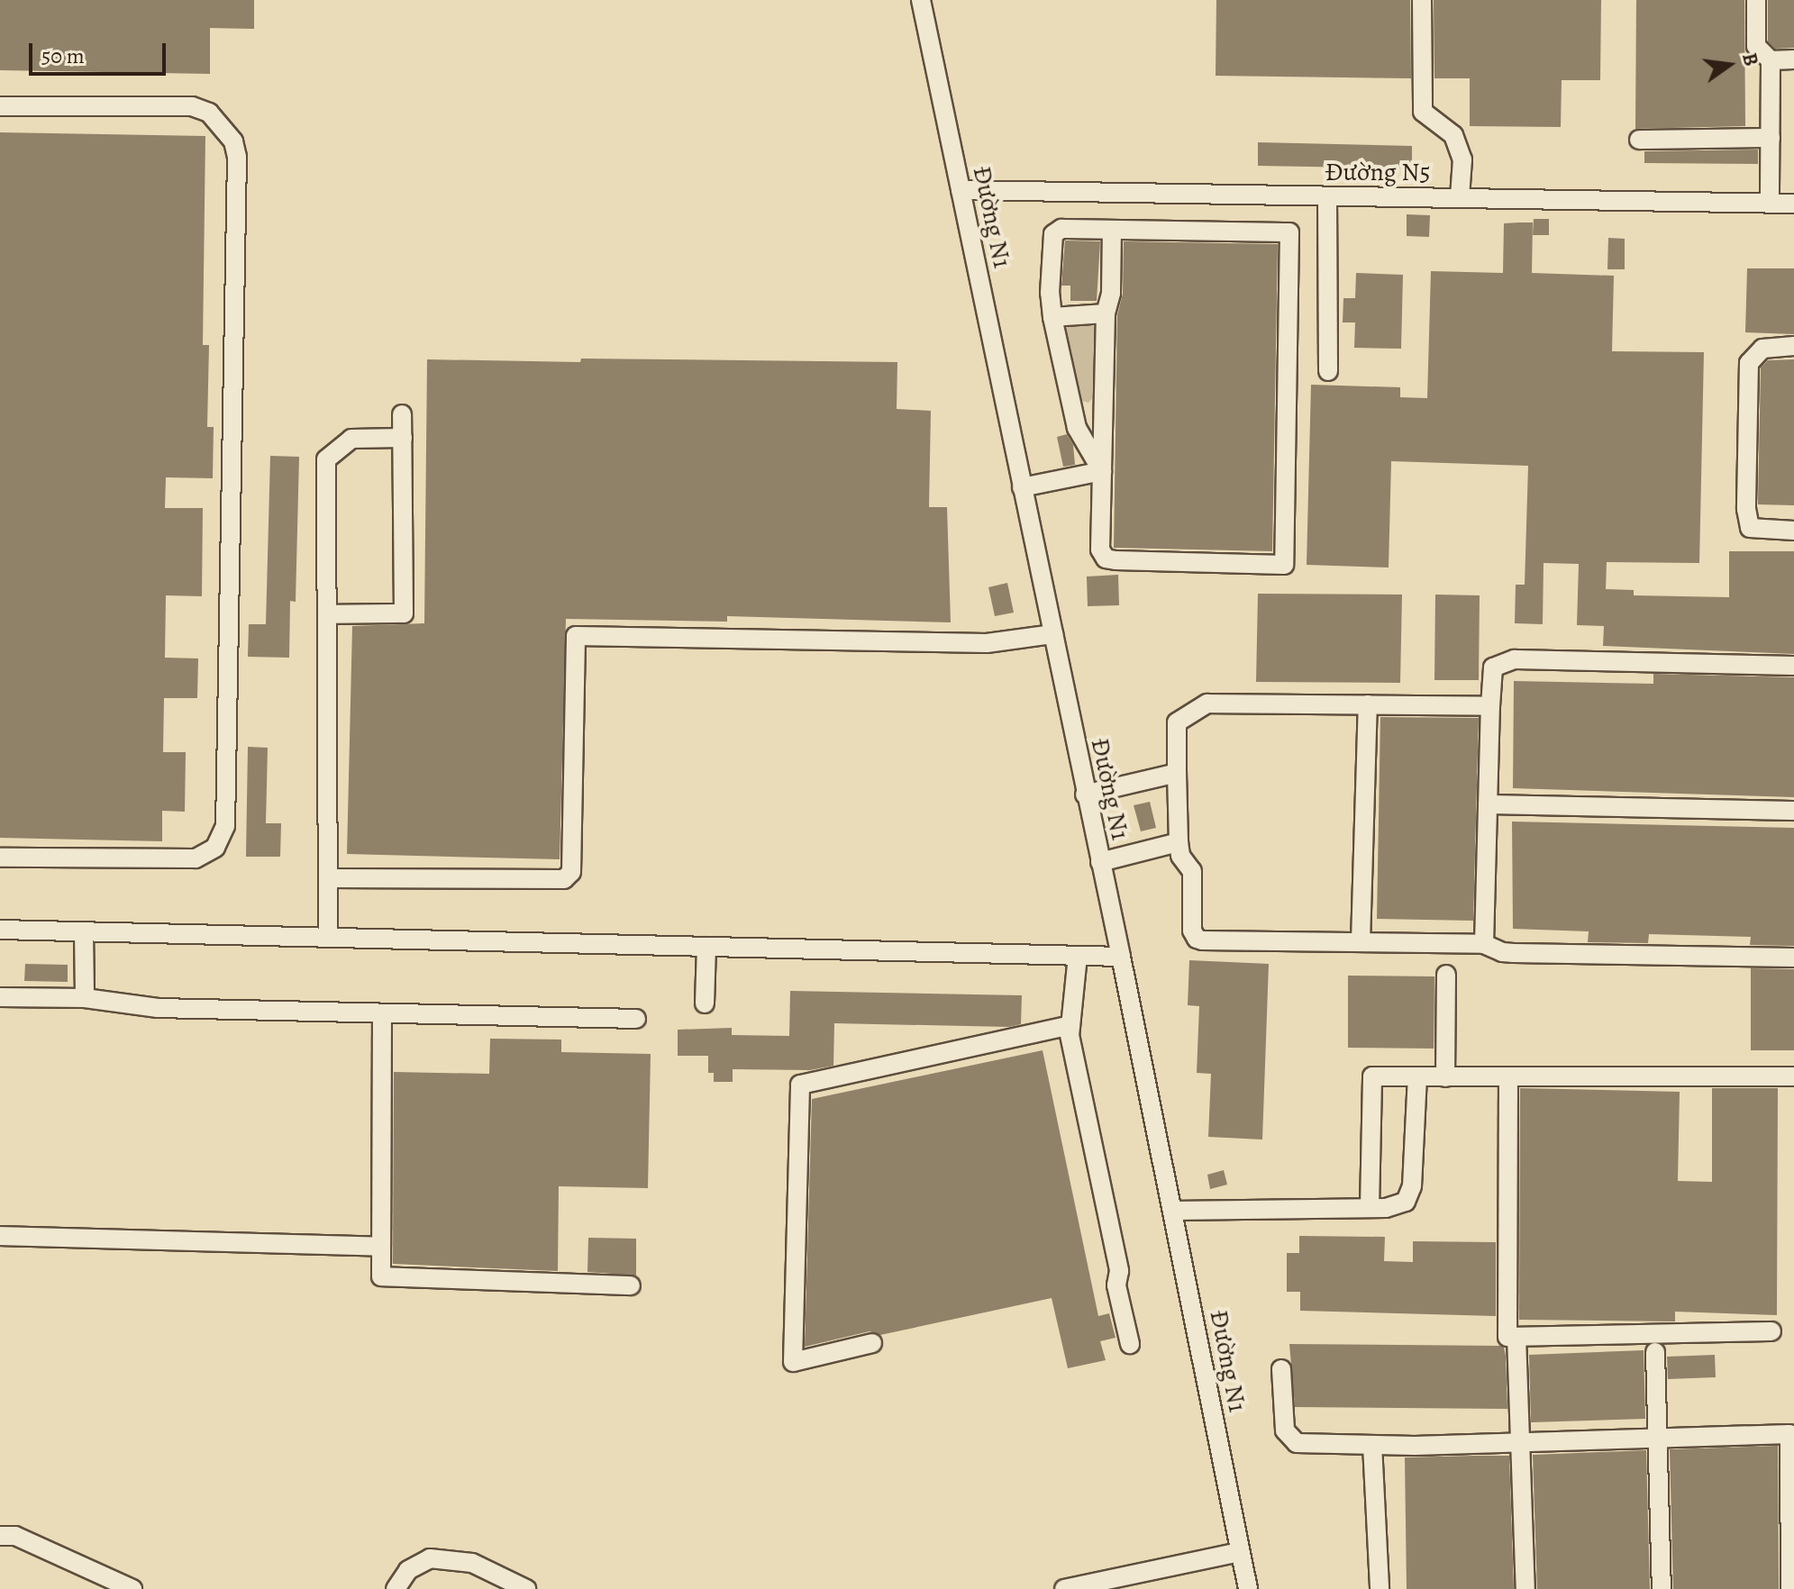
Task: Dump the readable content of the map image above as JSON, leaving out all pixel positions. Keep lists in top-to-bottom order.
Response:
{
  "streets": {
    "street": ["Đường N5", "Đường N1"]
  },
  "crossings": [
    ["Đường N5", "Đường N1"]
  ],
  "scale_bar": "50 m",
  "north": "right"
}
